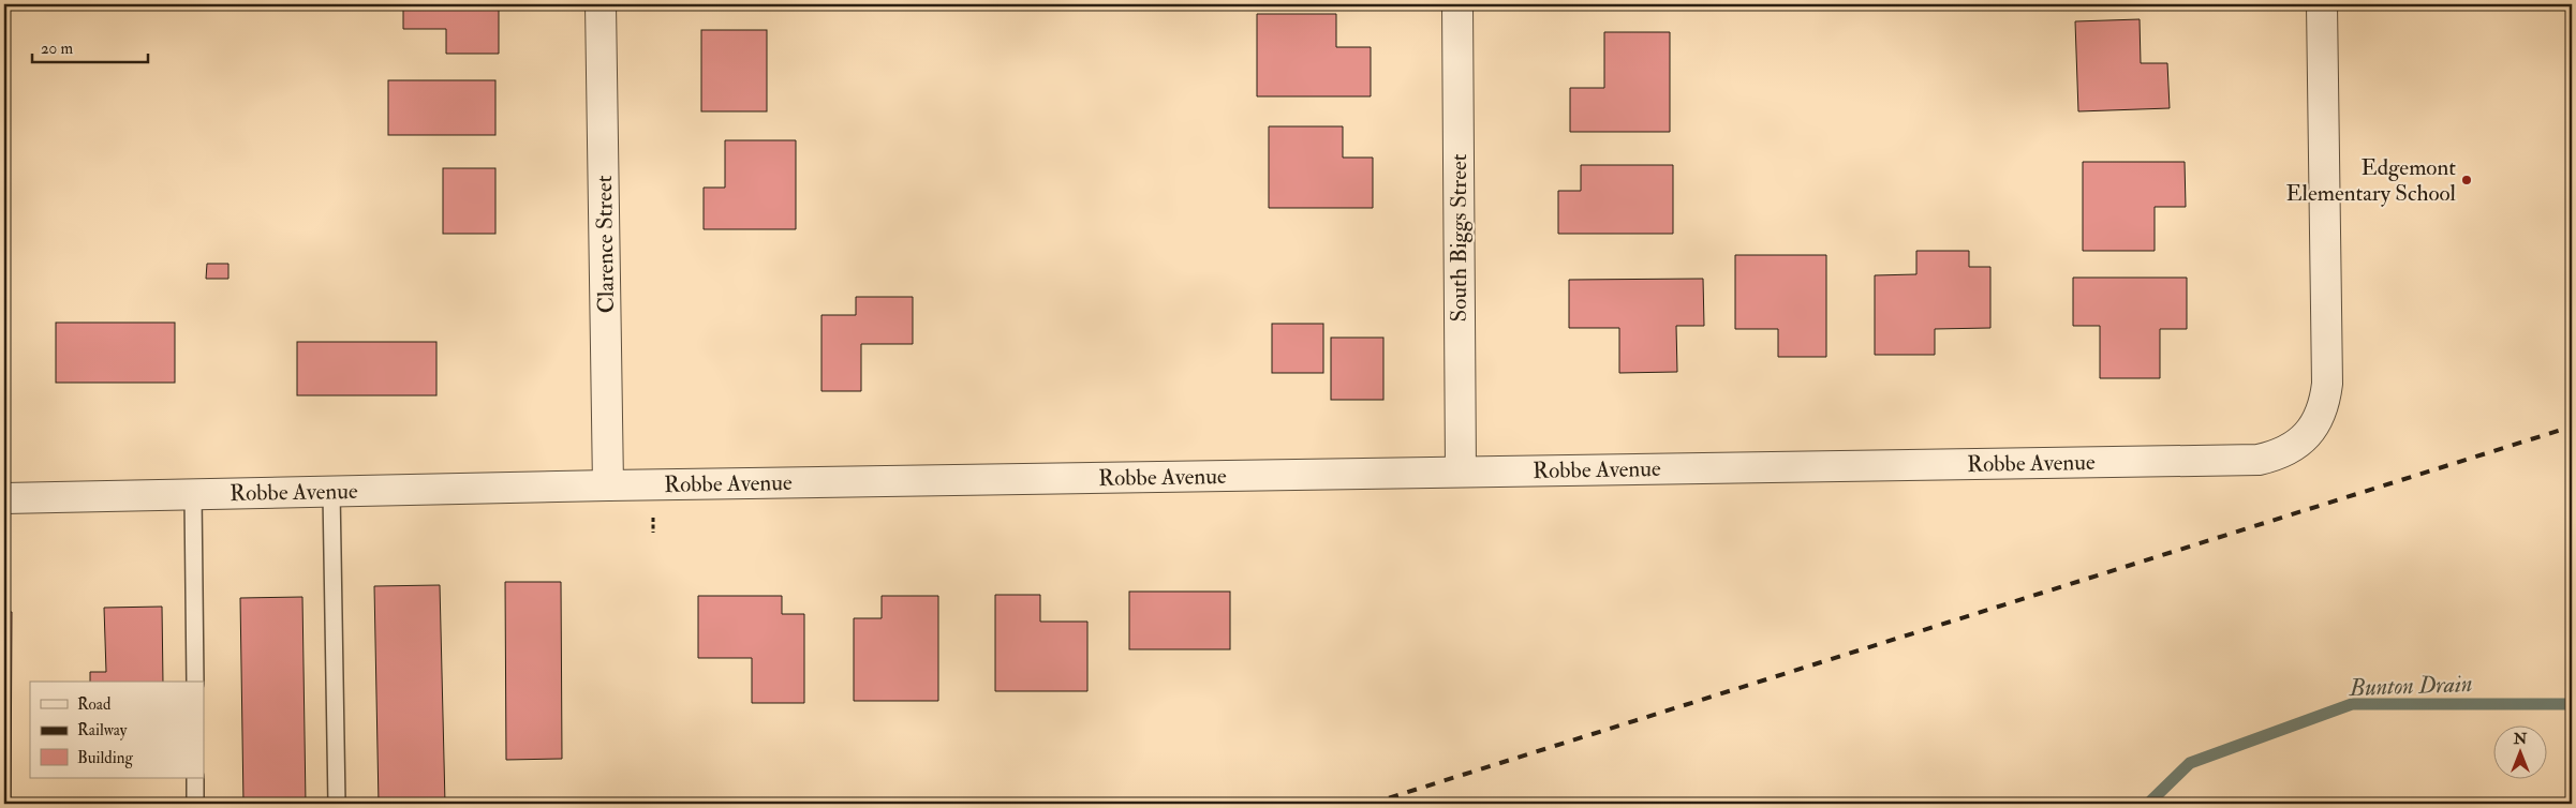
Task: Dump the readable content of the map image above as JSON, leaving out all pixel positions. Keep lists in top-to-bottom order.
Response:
{
  "streets": {
    "street": ["South Biggs Street", "Clarence Street", "Robbe Avenue"]
  },
  "crossings": [
    ["South Biggs Street", "Robbe Avenue"],
    ["Clarence Street", "Robbe Avenue"]
  ],
  "water": ["Bunton Drain"],
  "places": ["Edgemont Elementary School"],
  "legend": ["Road", "Railway", "Building"],
  "scale_bar": "20 m",
  "north": "top"
}
